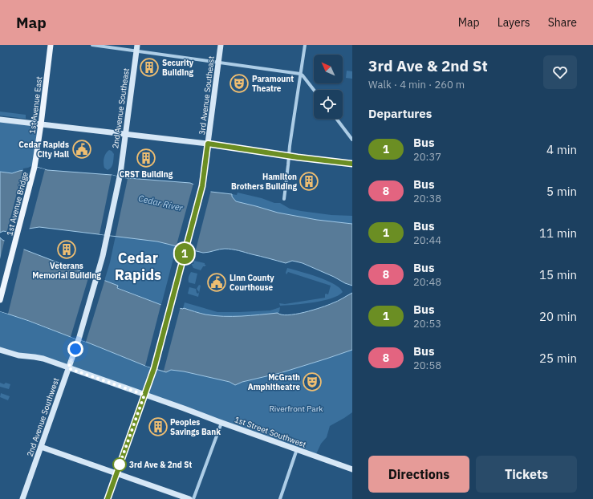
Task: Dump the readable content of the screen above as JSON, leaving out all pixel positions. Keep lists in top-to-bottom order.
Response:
{
  "streets": {
    "main road": [
      "3rd Avenue Southeast",
      "1st Avenue East",
      "2nd Avenue Southeast",
      "1st Avenue Bridge",
      "2nd Avenue Southwest",
      "1st Street Southwest"
    ]
  },
  "crossings": [
    ["3rd Avenue Southeast", "1st Street Southwest"],
    ["1st Avenue East", "1st Avenue Bridge"],
    ["2nd Avenue Southeast", "2nd Avenue Southwest"],
    ["2nd Avenue Southwest", "1st Street Southwest"]
  ],
  "districts": ["Cedar Rapids"],
  "water": ["Cedar River"],
  "parks": ["Riverfront Park"],
  "places": {
    "building": [
      "Security Building",
      "CRST Building",
      "Hamilton Brothers Building",
      "Veterans Memorial Building",
      "Peoples Savings Bank"
    ],
    "theatre": ["Paramount Theatre", "McGrath Amphitheatre"],
    "public building": ["Cedar Rapids City Hall", "Linn County Courthouse"],
    "other": ["3rd Ave & 2nd St"]
  },
  "lines": ["bus line 1"],
  "north": "top left",
  "page": {
    "header": "Map",
    "nav": ["Map", "Layers", "Share"],
    "on_map": "1",
    "heading": [
      ["3rd Ave & 2nd St", "Walk · 4 min · 260 m"],
      "Departures"
    ],
    "list": [
      {
        "mark": "1",
        "name": "Bus",
        "note": "20:37",
        "value": "4 min"
      },
      {
        "mark": "8",
        "name": "Bus",
        "note": "20:38",
        "value": "5 min"
      },
      {
        "mark": "1",
        "name": "Bus",
        "note": "20:44",
        "value": "11 min"
      },
      {
        "mark": "8",
        "name": "Bus",
        "note": "20:48",
        "value": "15 min"
      },
      {
        "mark": "1",
        "name": "Bus",
        "note": "20:53",
        "value": "20 min"
      },
      {
        "mark": "8",
        "name": "Bus",
        "note": "20:58",
        "value": "25 min"
      }
    ],
    "buttons": ["Directions", "Tickets"]
  }
}
